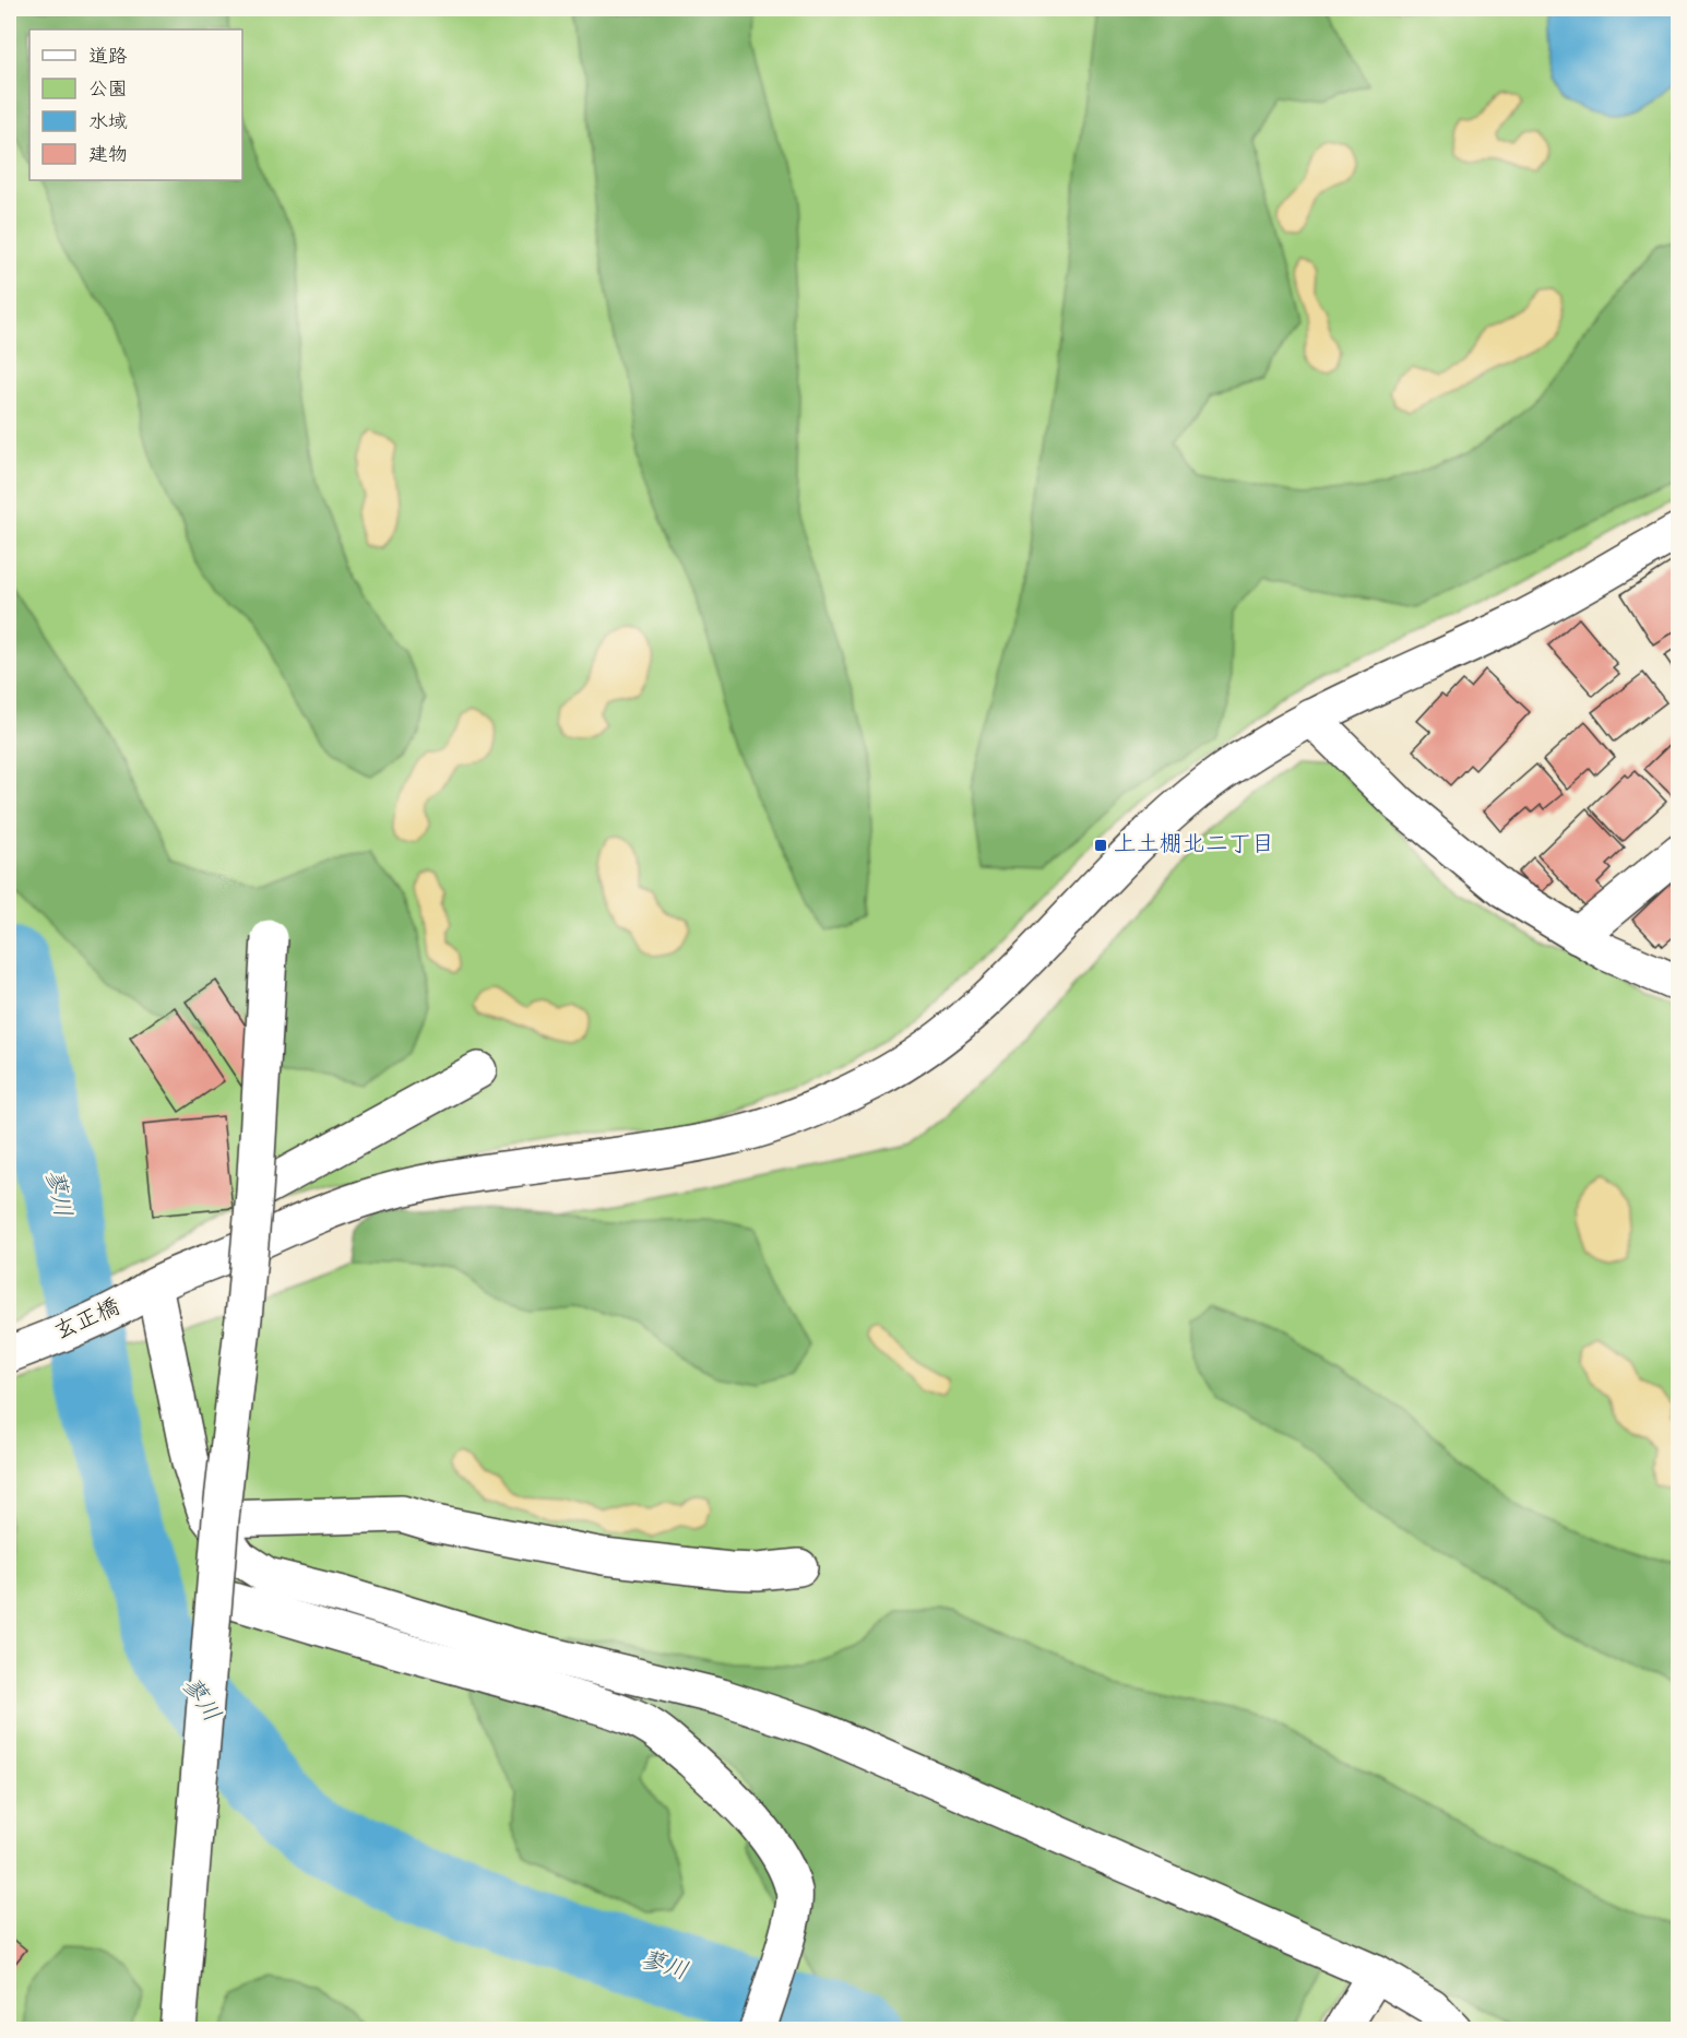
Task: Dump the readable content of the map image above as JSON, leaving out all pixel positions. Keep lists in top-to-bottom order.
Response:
{
  "streets": {
    "street": ["玄正橋"]
  },
  "water": ["蓼川"],
  "places": {
    "transit": ["上土棚北二丁目"]
  },
  "legend": [
    "道路",
    "公園",
    "水域",
    "建物"
  ]
}
